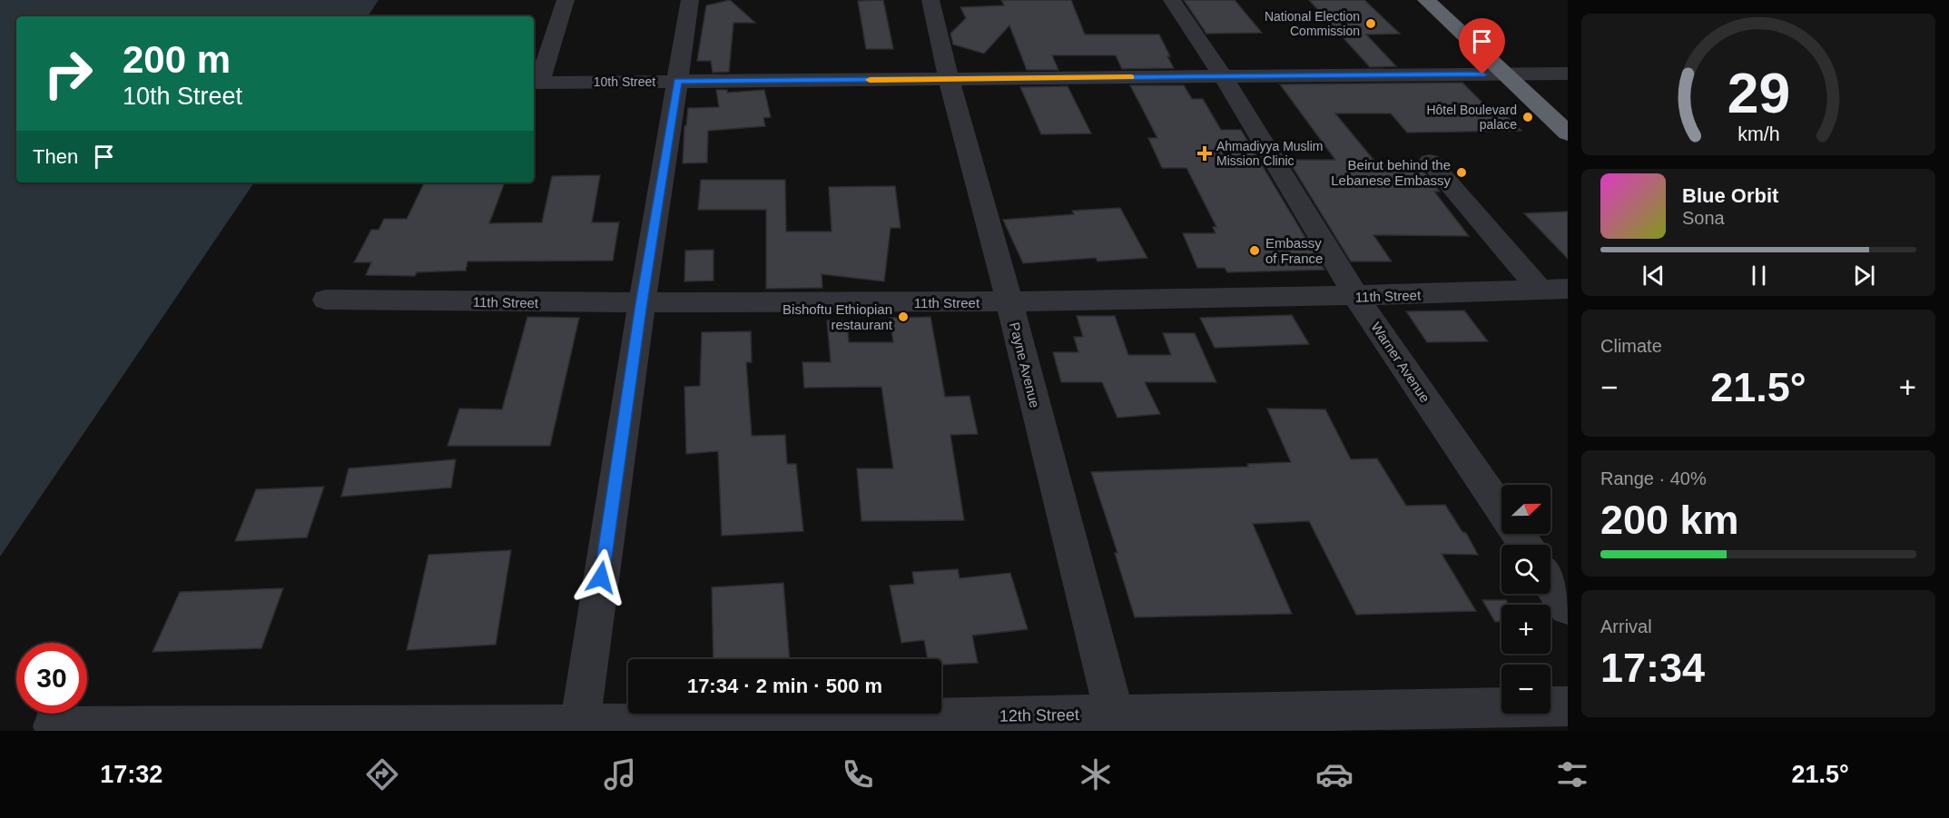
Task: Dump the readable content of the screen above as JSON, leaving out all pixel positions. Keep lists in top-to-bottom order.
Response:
{
  "streets": {
    "street": [
      "10th Street",
      "11th Street",
      "Warner Avenue",
      "Payne Avenue",
      "12th Street"
    ]
  },
  "crossings": [
    ["10th Street", "Warner Avenue"],
    ["10th Street", "Payne Avenue"],
    ["11th Street", "Warner Avenue"],
    ["11th Street", "Payne Avenue"],
    ["Payne Avenue", "12th Street"]
  ],
  "places": {
    "other": [
      "National Election Commission",
      "Hôtel Boulevard palace",
      "Beirut behind the Lebanese Embassy",
      "Embassy of France",
      "Bishoftu Ethiopian restaurant"
    ],
    "health": ["Ahmadiyya Muslim Mission Clinic"]
  },
  "north": "right",
  "page": {
    "turn": ["200 m", "10th Street"],
    "then": "Then",
    "song": ["Blue Orbit", "Sona"],
    "tile": [
      "Climate",
      ["Range · 40%", "200 km"],
      ["Arrival", "17:34"]
    ],
    "heat": ["−", "21.5°", "+"],
    "map_buttons": ["+", "−"],
    "limit": "30",
    "trip": "17:34 · 2 min · 500 m",
    "tabs": ["17:32", "21.5°"],
    "gauge": ["29", "km/h"]
  }
}
